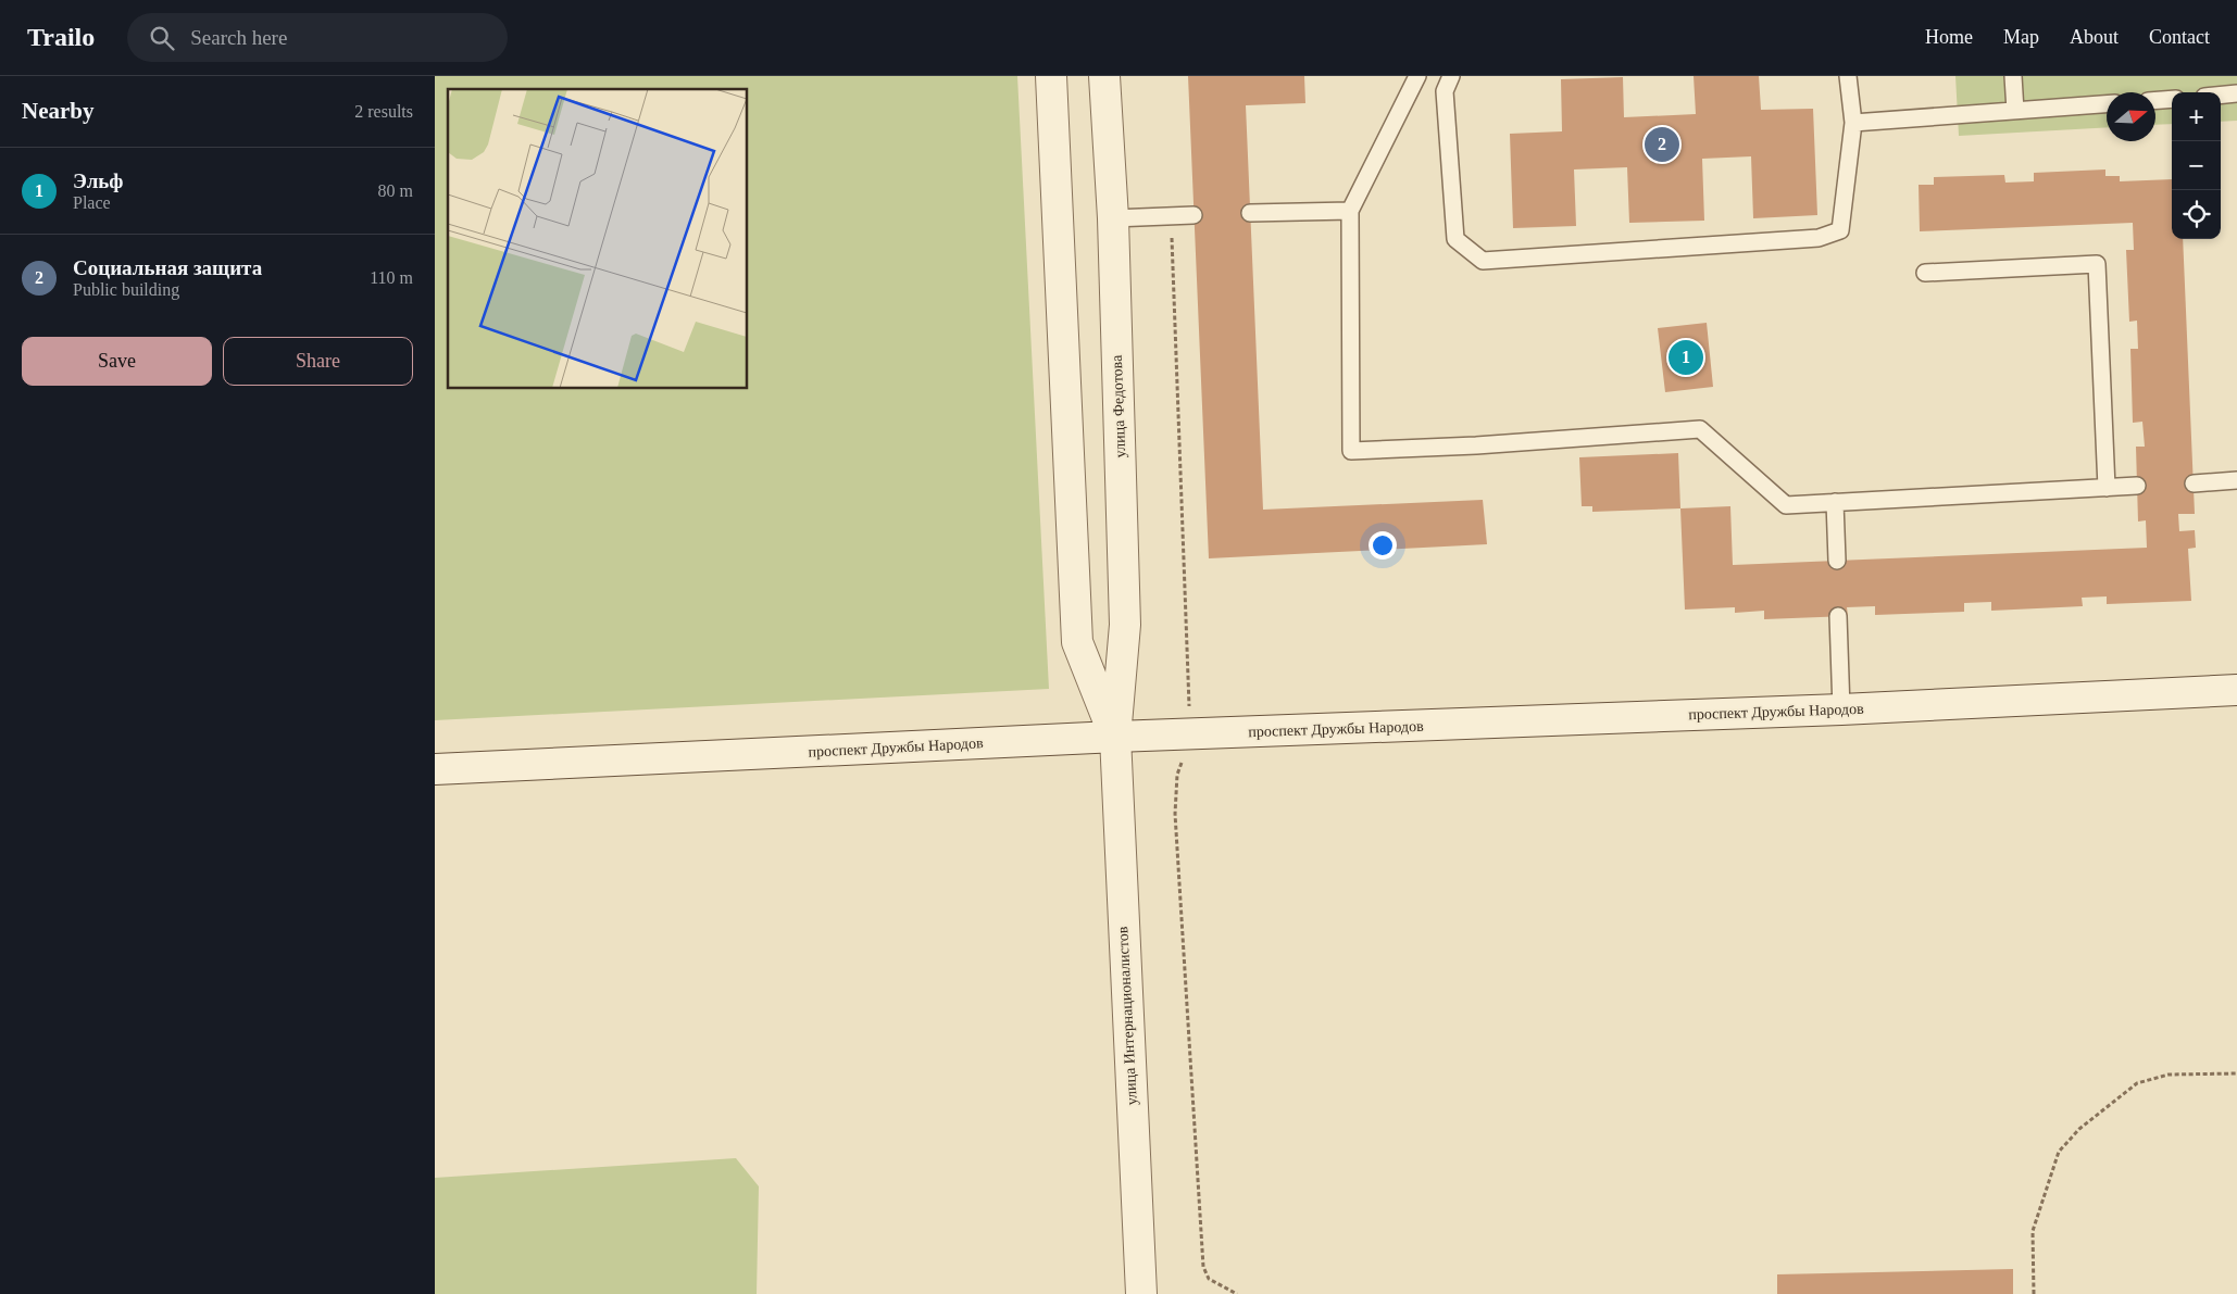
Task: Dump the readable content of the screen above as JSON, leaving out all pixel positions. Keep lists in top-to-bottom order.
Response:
{
  "streets": {
    "street": ["улица Федотова", "проспект Дружбы Народов", "улица Интернационалистов"]
  },
  "crossings": [
    ["улица Федотова", "проспект Дружбы Народов"],
    ["улица Федотова", "улица Интернационалистов"],
    ["проспект Дружбы Народов", "улица Интернационалистов"]
  ],
  "north": "right",
  "page": {
    "header": "Trailo",
    "search": "Search here",
    "nav": [
      "Home",
      "Map",
      "About",
      "Contact"
    ],
    "heading": ["Nearby", "2 results"],
    "map_buttons": ["+", "−"],
    "pins": ["2", "1"],
    "list": [
      {
        "mark": "1",
        "name": "Эльф",
        "note": "Place",
        "value": "80 m"
      },
      {
        "mark": "2",
        "name": "Социальная защита",
        "note": "Public building",
        "value": "110 m"
      }
    ],
    "buttons": ["Save", "Share"]
  }
}
